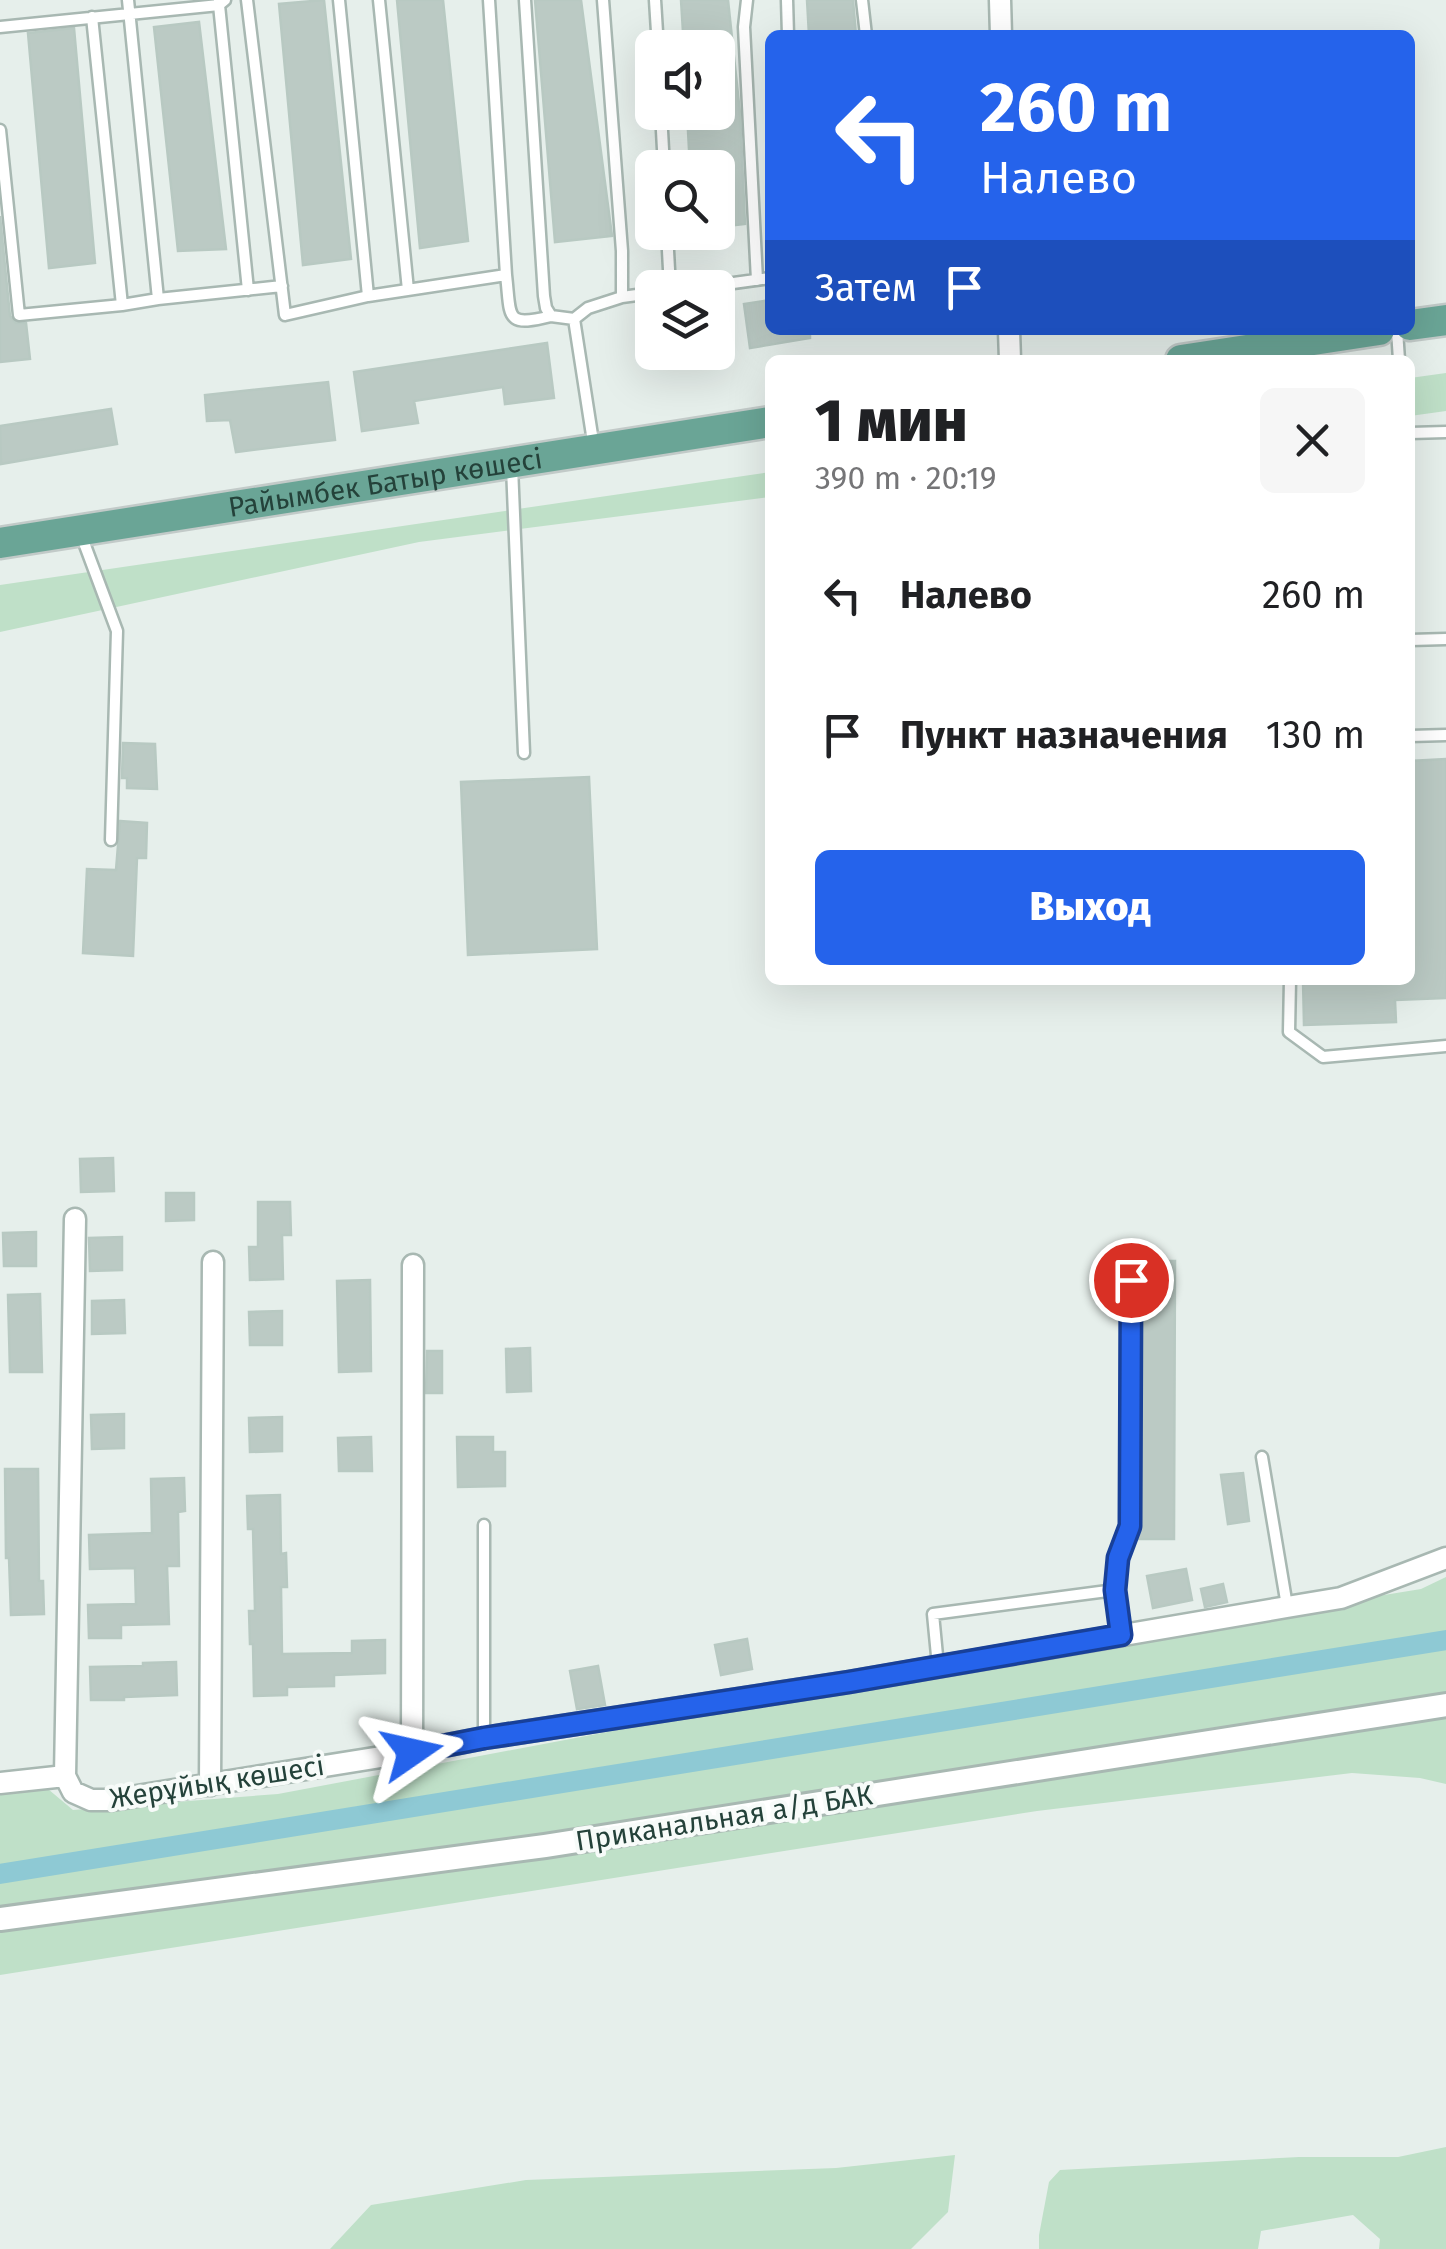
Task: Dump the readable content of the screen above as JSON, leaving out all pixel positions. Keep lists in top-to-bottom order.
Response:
{
  "streets": {
    "main road": ["Райымбек Батыр көшесі"],
    "street": ["Жерұйық көшесі", "Приканальная а/д БАК"]
  },
  "page": {
    "turn": ["260 m", "Налево"],
    "then": "Затем",
    "heading": ["1 мин", "390 m · 20:19"],
    "list": [
      {
        "name": "Налево",
        "value": "260 m"
      },
      {
        "name": "Пункт назначения",
        "value": "130 m"
      }
    ],
    "buttons": "Выход"
  }
}
